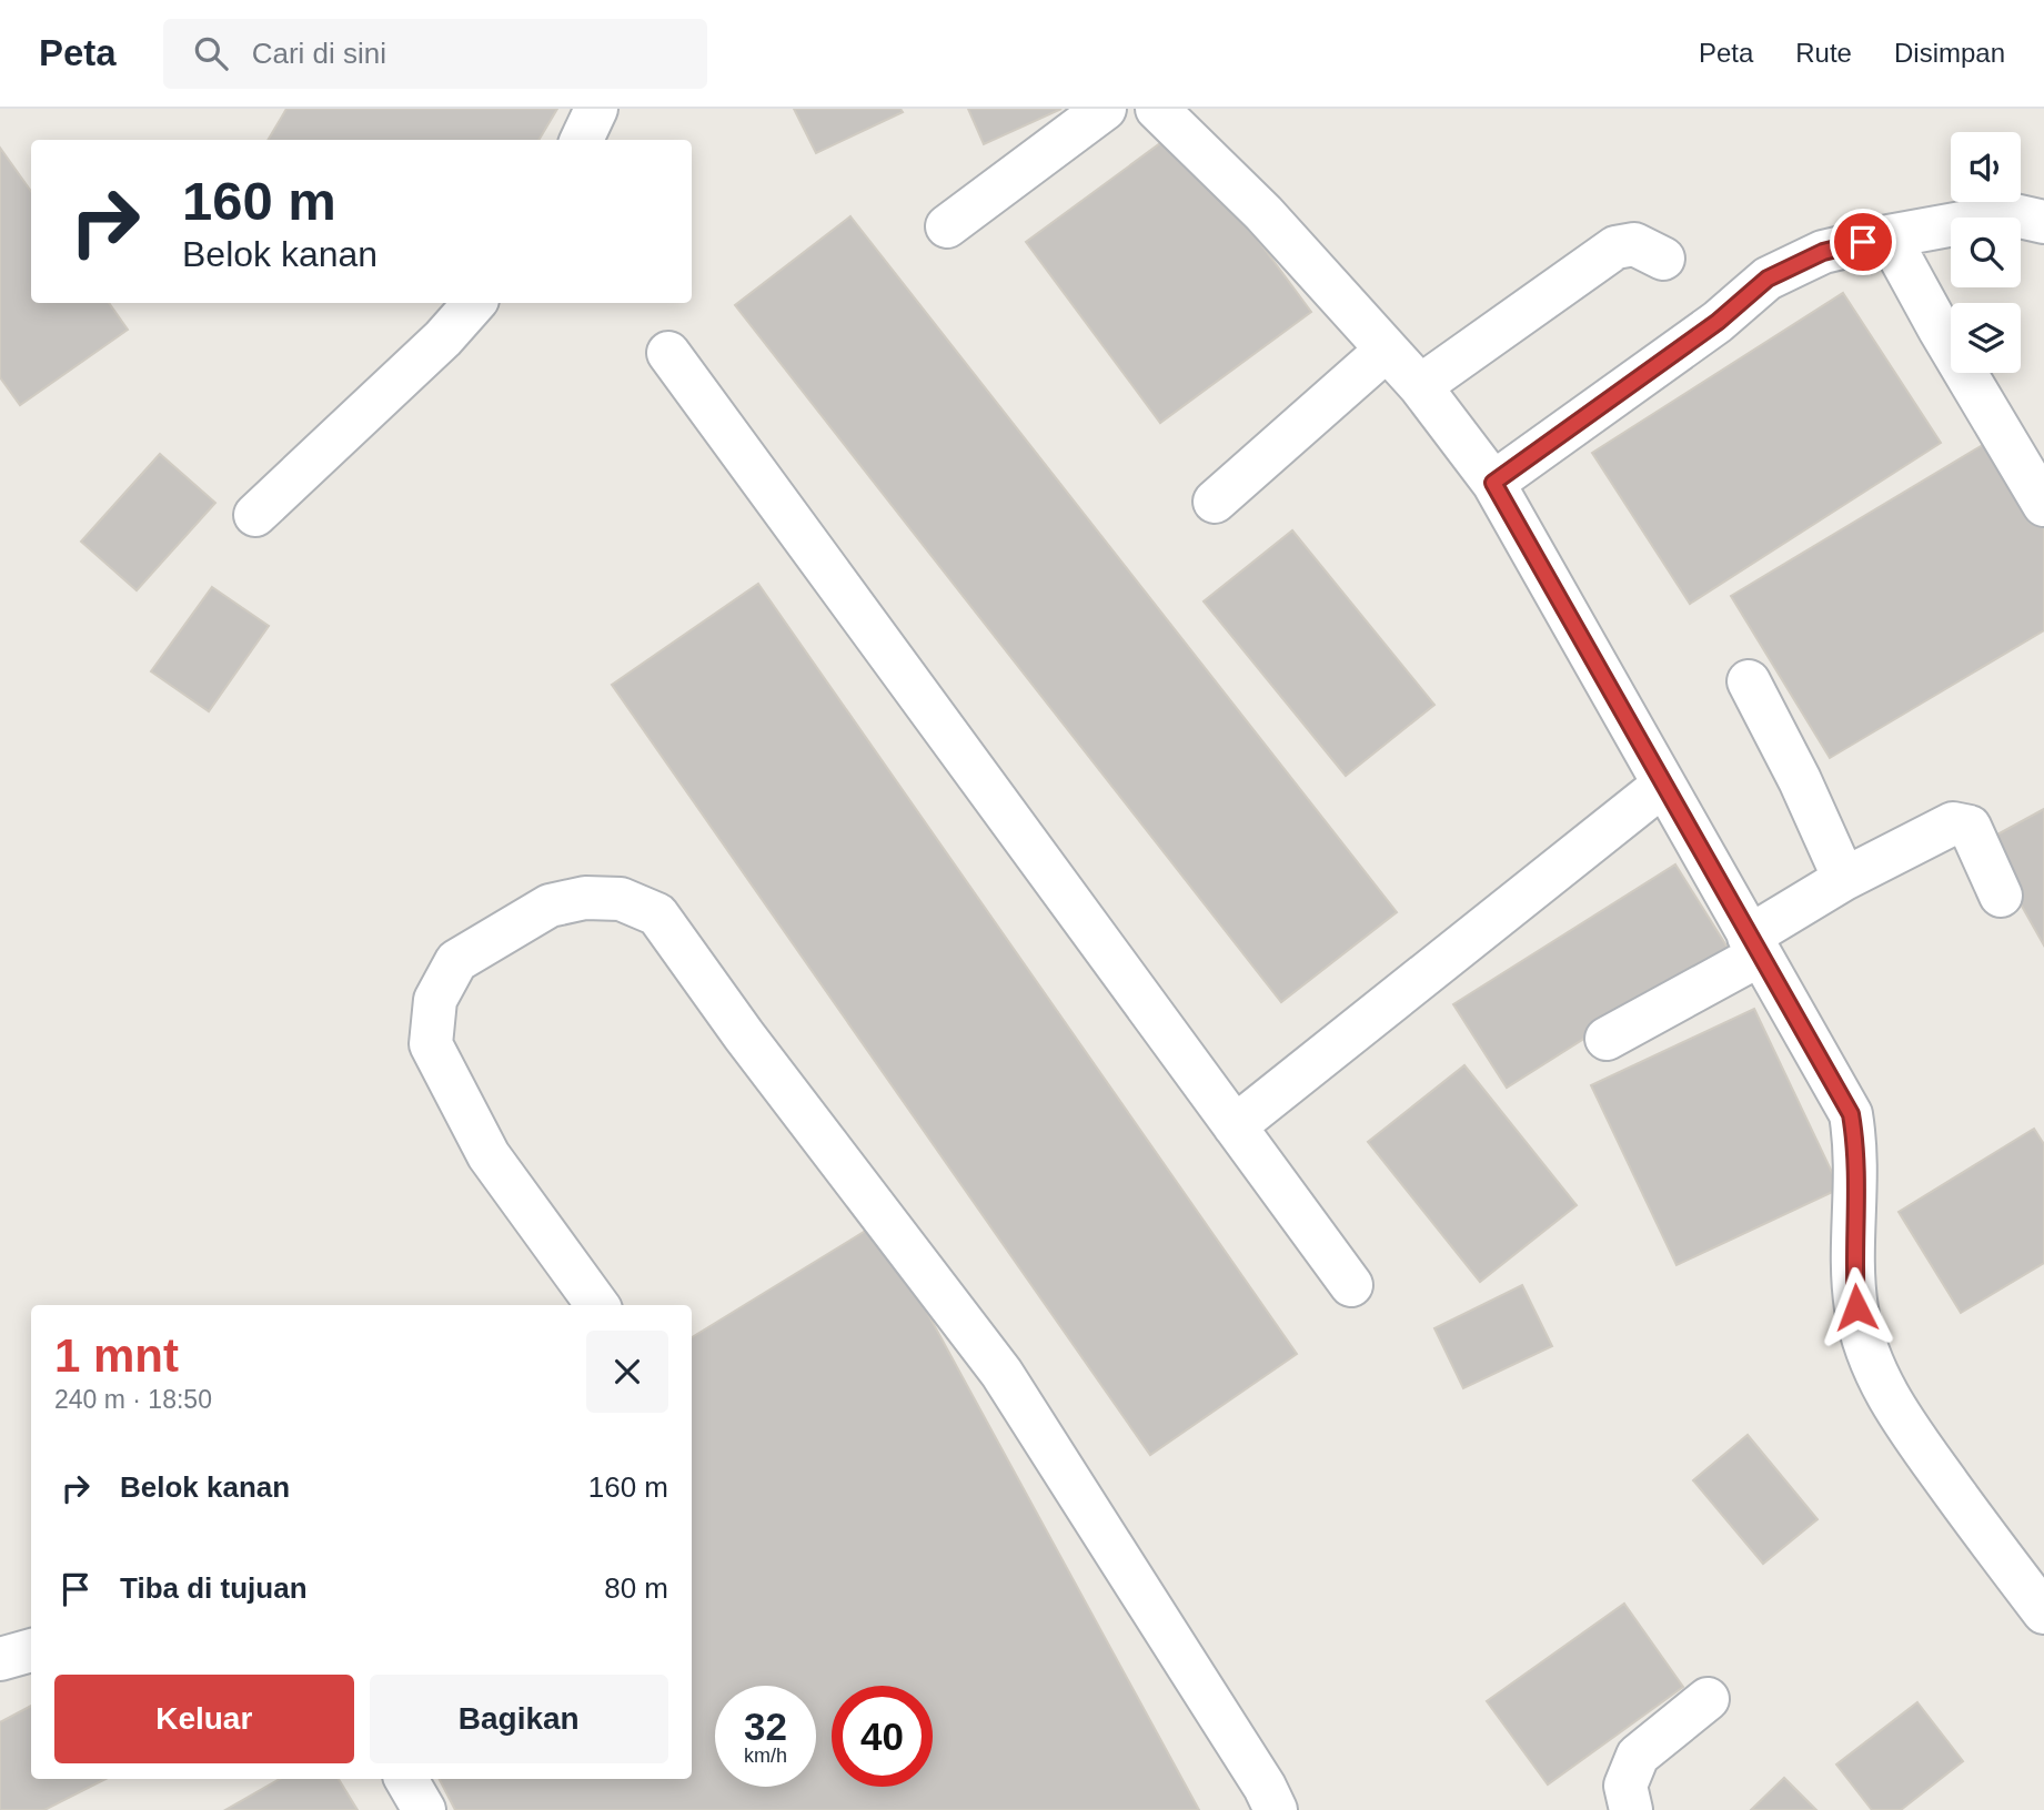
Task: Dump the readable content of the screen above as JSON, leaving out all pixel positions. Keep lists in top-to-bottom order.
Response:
{
  "page": {
    "header": "Peta",
    "search": "Cari di sini",
    "nav": ["Peta", "Rute", "Disimpan"],
    "turn": ["160 m", "Belok kanan"],
    "heading": ["1 mnt", "240 m · 18:50"],
    "list": [
      {
        "name": "Belok kanan",
        "value": "160 m"
      },
      {
        "name": "Tiba di tujuan",
        "value": "80 m"
      }
    ],
    "buttons": ["Keluar", "Bagikan"],
    "speed": "32 km/h",
    "limit": "40"
  }
}
